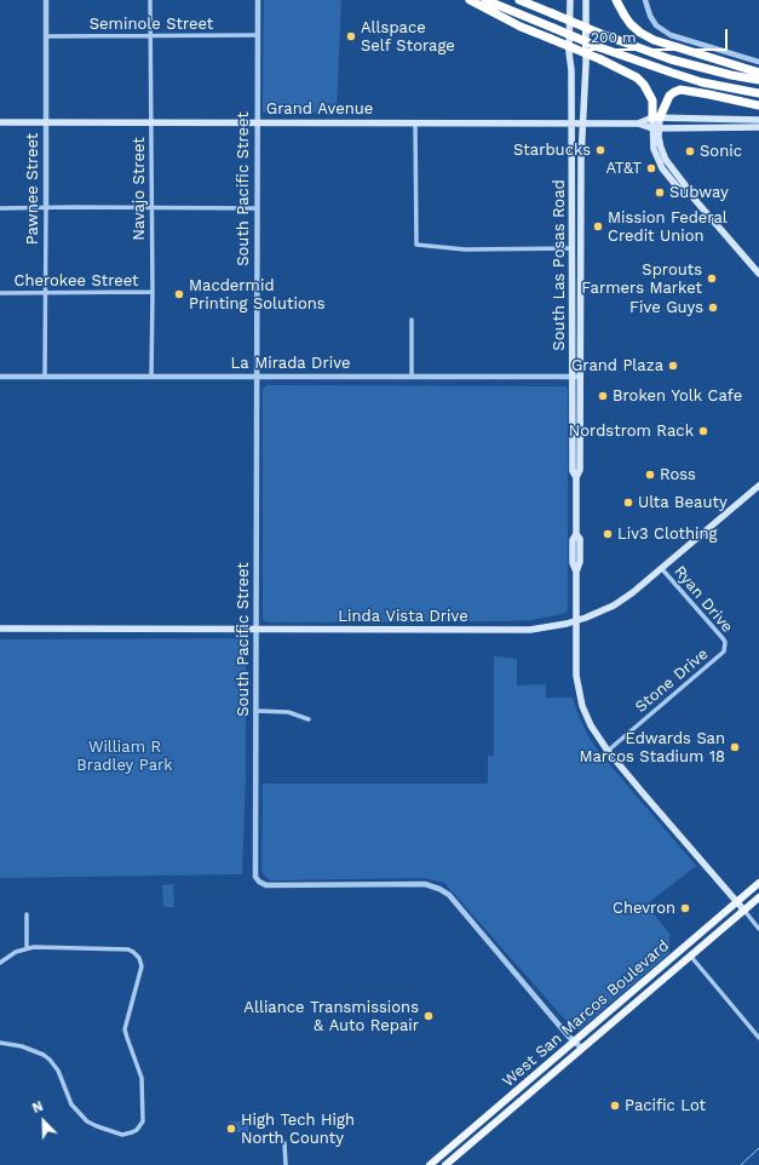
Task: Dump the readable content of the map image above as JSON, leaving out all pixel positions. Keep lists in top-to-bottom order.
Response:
{
  "streets": {
    "main road": [
      "Grand Avenue",
      "South Las Posas Road",
      "Linda Vista Drive",
      "West San Marcos Boulevard"
    ],
    "street": [
      "Seminole Street",
      "Pawnee Street",
      "Navajo Street",
      "South Pacific Street",
      "Cherokee Street",
      "La Mirada Drive",
      "Ryan Drive",
      "Stone Drive"
    ]
  },
  "crossings": [
    ["Seminole Street", "Pawnee Street"],
    ["Seminole Street", "Navajo Street"],
    ["Seminole Street", "South Pacific Street"],
    ["Grand Avenue", "Pawnee Street"],
    ["Grand Avenue", "Navajo Street"],
    ["Grand Avenue", "South Pacific Street"],
    ["Grand Avenue", "South Las Posas Road"],
    ["Pawnee Street", "Cherokee Street"],
    ["Pawnee Street", "La Mirada Drive"],
    ["Navajo Street", "Cherokee Street"],
    ["Navajo Street", "La Mirada Drive"],
    ["South Pacific Street", "La Mirada Drive"],
    ["South Pacific Street", "Linda Vista Drive"],
    ["South Pacific Street", "West San Marcos Boulevard"],
    ["South Las Posas Road", "La Mirada Drive"],
    ["South Las Posas Road", "Linda Vista Drive"],
    ["South Las Posas Road", "Stone Drive"],
    ["South Las Posas Road", "West San Marcos Boulevard"],
    ["Ryan Drive", "Linda Vista Drive"],
    ["Ryan Drive", "Stone Drive"]
  ],
  "parks": ["William R Bradley Park"],
  "places": [
    "Allspace Self Storage",
    "Starbucks",
    "Sonic",
    "AT&T",
    "Subway",
    "Mission Federal Credit Union",
    "Sprouts Farmers Market",
    "Macdermid Printing Solutions",
    "Five Guys",
    "Grand Plaza",
    "Broken Yolk Cafe",
    "Nordstrom Rack",
    "Ross",
    "Ulta Beauty",
    "Liv3 Clothing",
    "Edwards San Marcos Stadium 18",
    "Chevron",
    "Alliance Transmissions & Auto Repair",
    "Pacific Lot",
    "High Tech High North County"
  ],
  "scale_bar": "200 m",
  "north": "top left"
}
